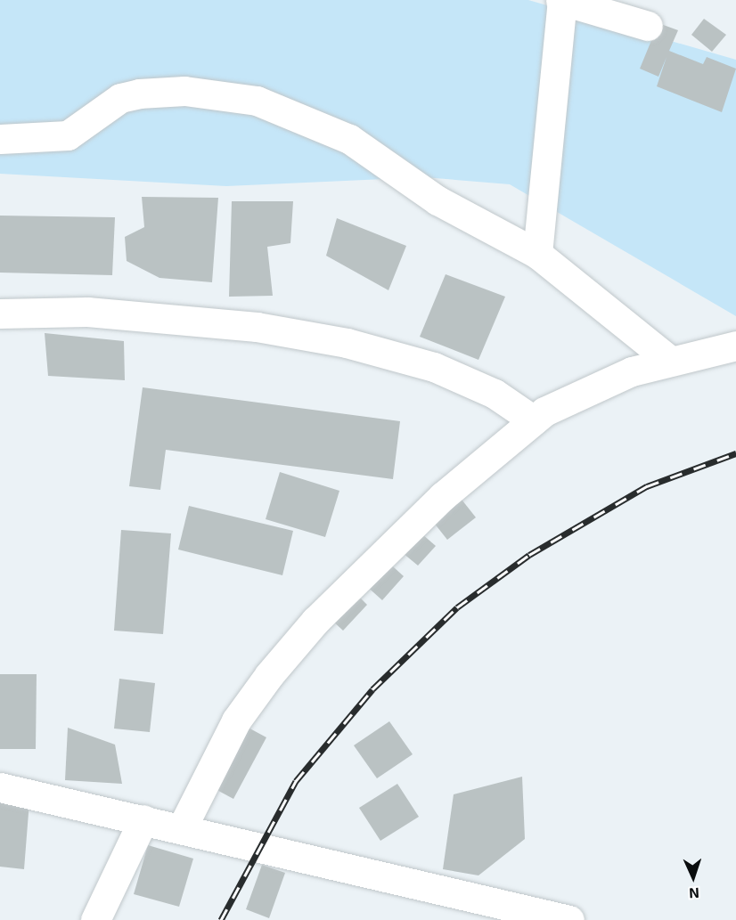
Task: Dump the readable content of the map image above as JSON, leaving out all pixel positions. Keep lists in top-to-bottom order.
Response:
{
  "north": "bottom"
}
